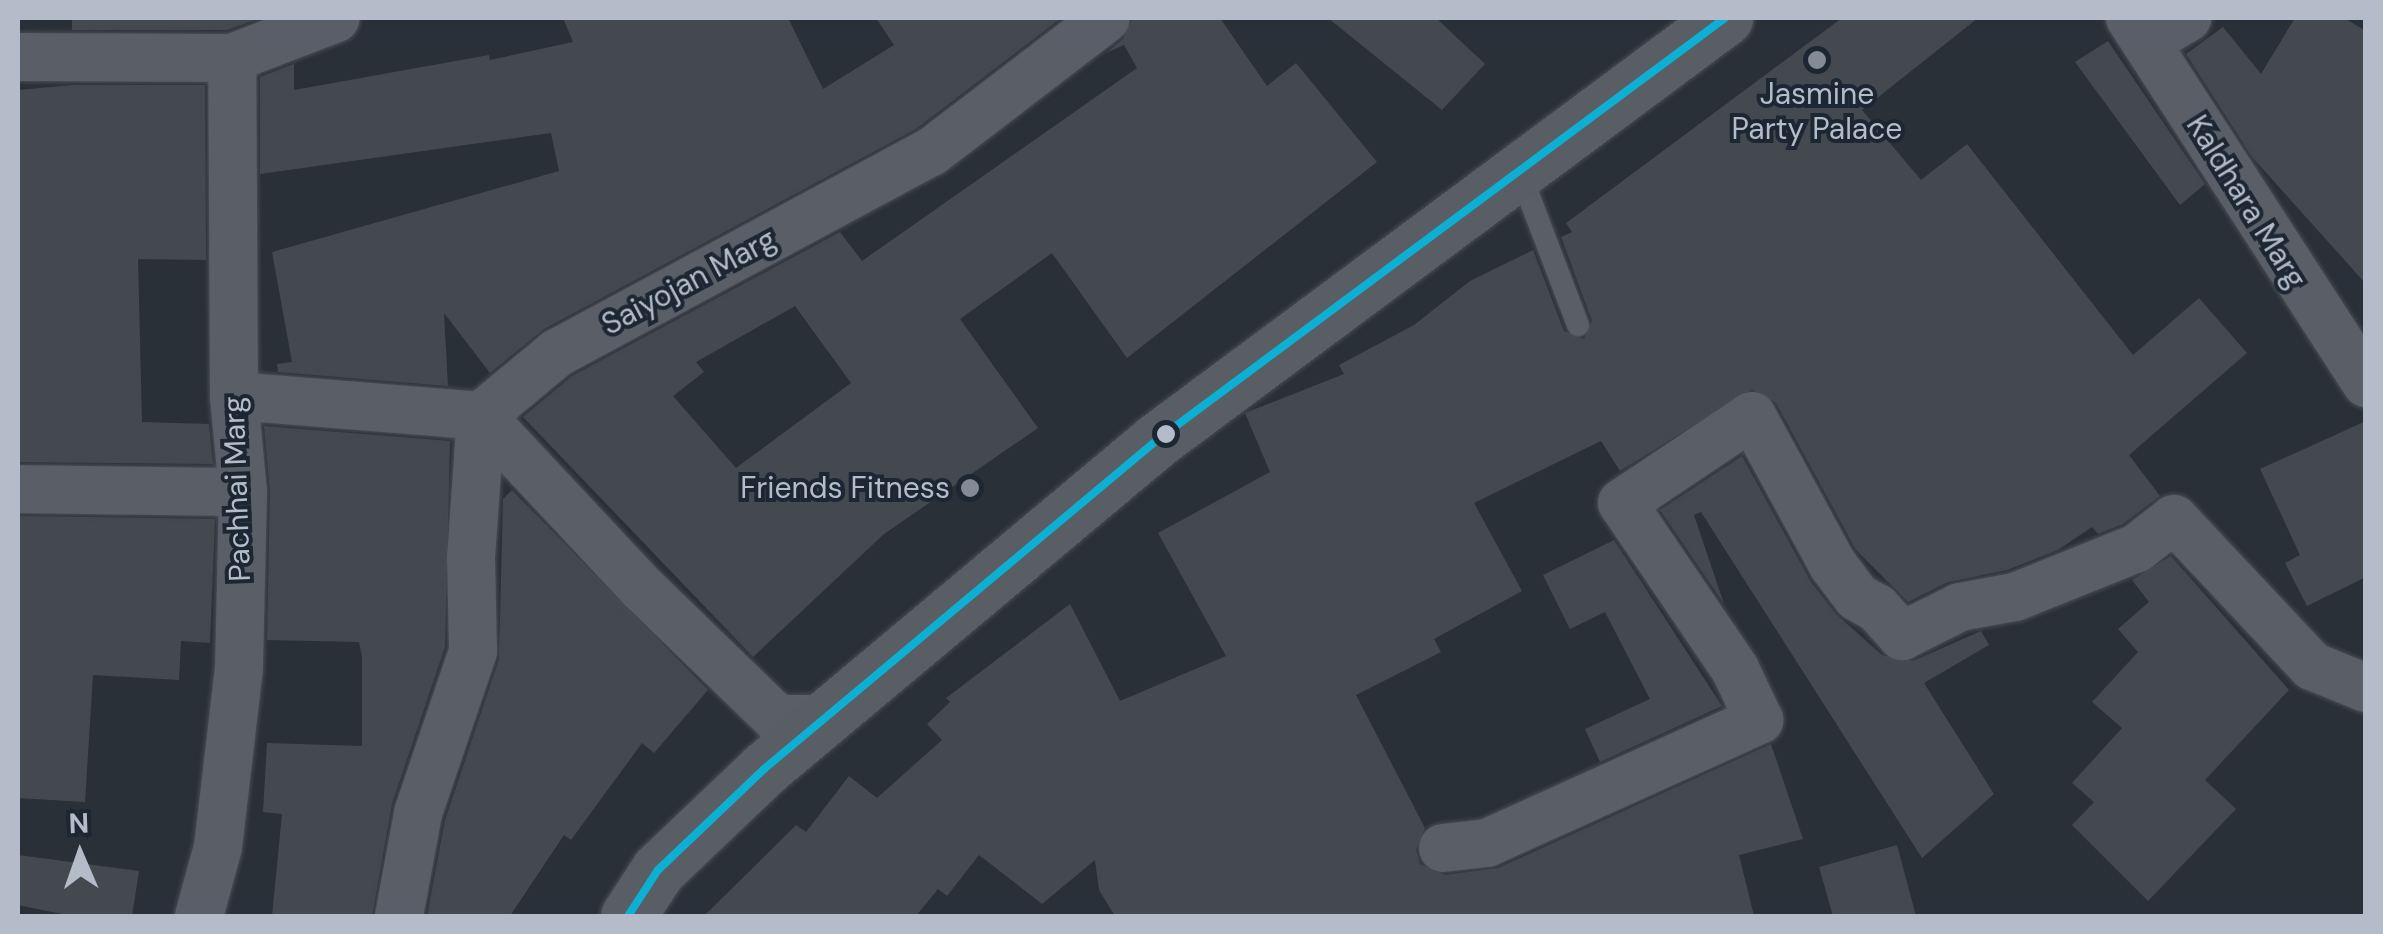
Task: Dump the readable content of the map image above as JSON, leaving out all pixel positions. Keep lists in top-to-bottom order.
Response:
{
  "streets": {
    "street": ["Kaldhara Marg", "Saiyojan Marg", "Pachhai Marg"]
  },
  "places": ["Jasmine Party Palace", "Friends Fitness"],
  "north": "top"
}
